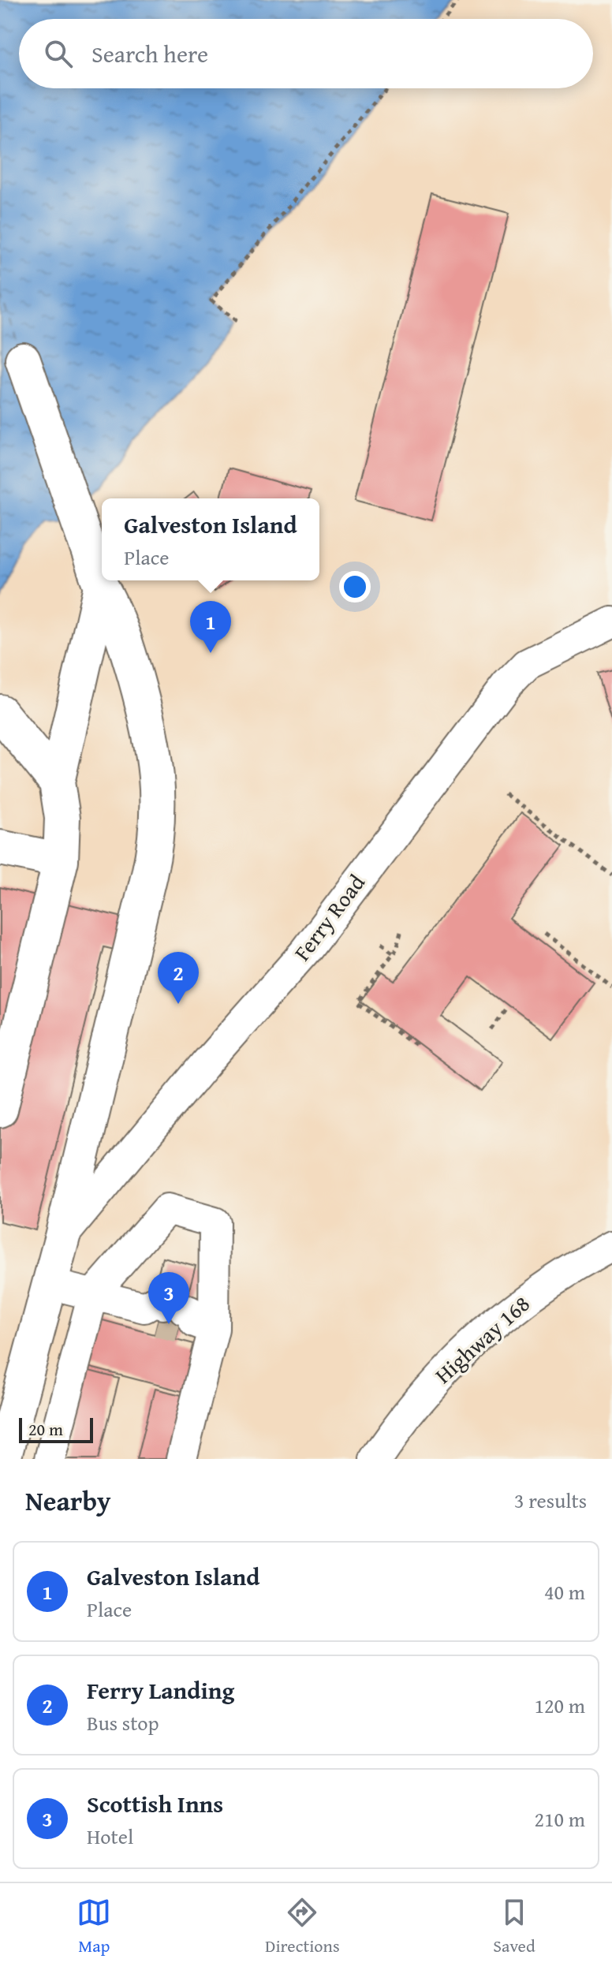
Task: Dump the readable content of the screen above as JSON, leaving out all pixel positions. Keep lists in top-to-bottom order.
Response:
{
  "streets": {
    "street": ["Ferry Road", "Highway 168"]
  },
  "scale_bar": "20 m",
  "page": {
    "search": "Search here",
    "popup": ["Galveston Island", "Place"],
    "pins": ["1", "2", "3"],
    "scale": "20 m",
    "heading": ["Nearby", "3 results"],
    "list": [
      {
        "mark": "1",
        "name": "Galveston Island",
        "note": "Place",
        "value": "40 m"
      },
      {
        "mark": "2",
        "name": "Ferry Landing",
        "note": "Bus stop",
        "value": "120 m"
      },
      {
        "mark": "3",
        "name": "Scottish Inns",
        "note": "Hotel",
        "value": "210 m"
      }
    ],
    "nav": ["Map", "Directions", "Saved"]
  }
}
